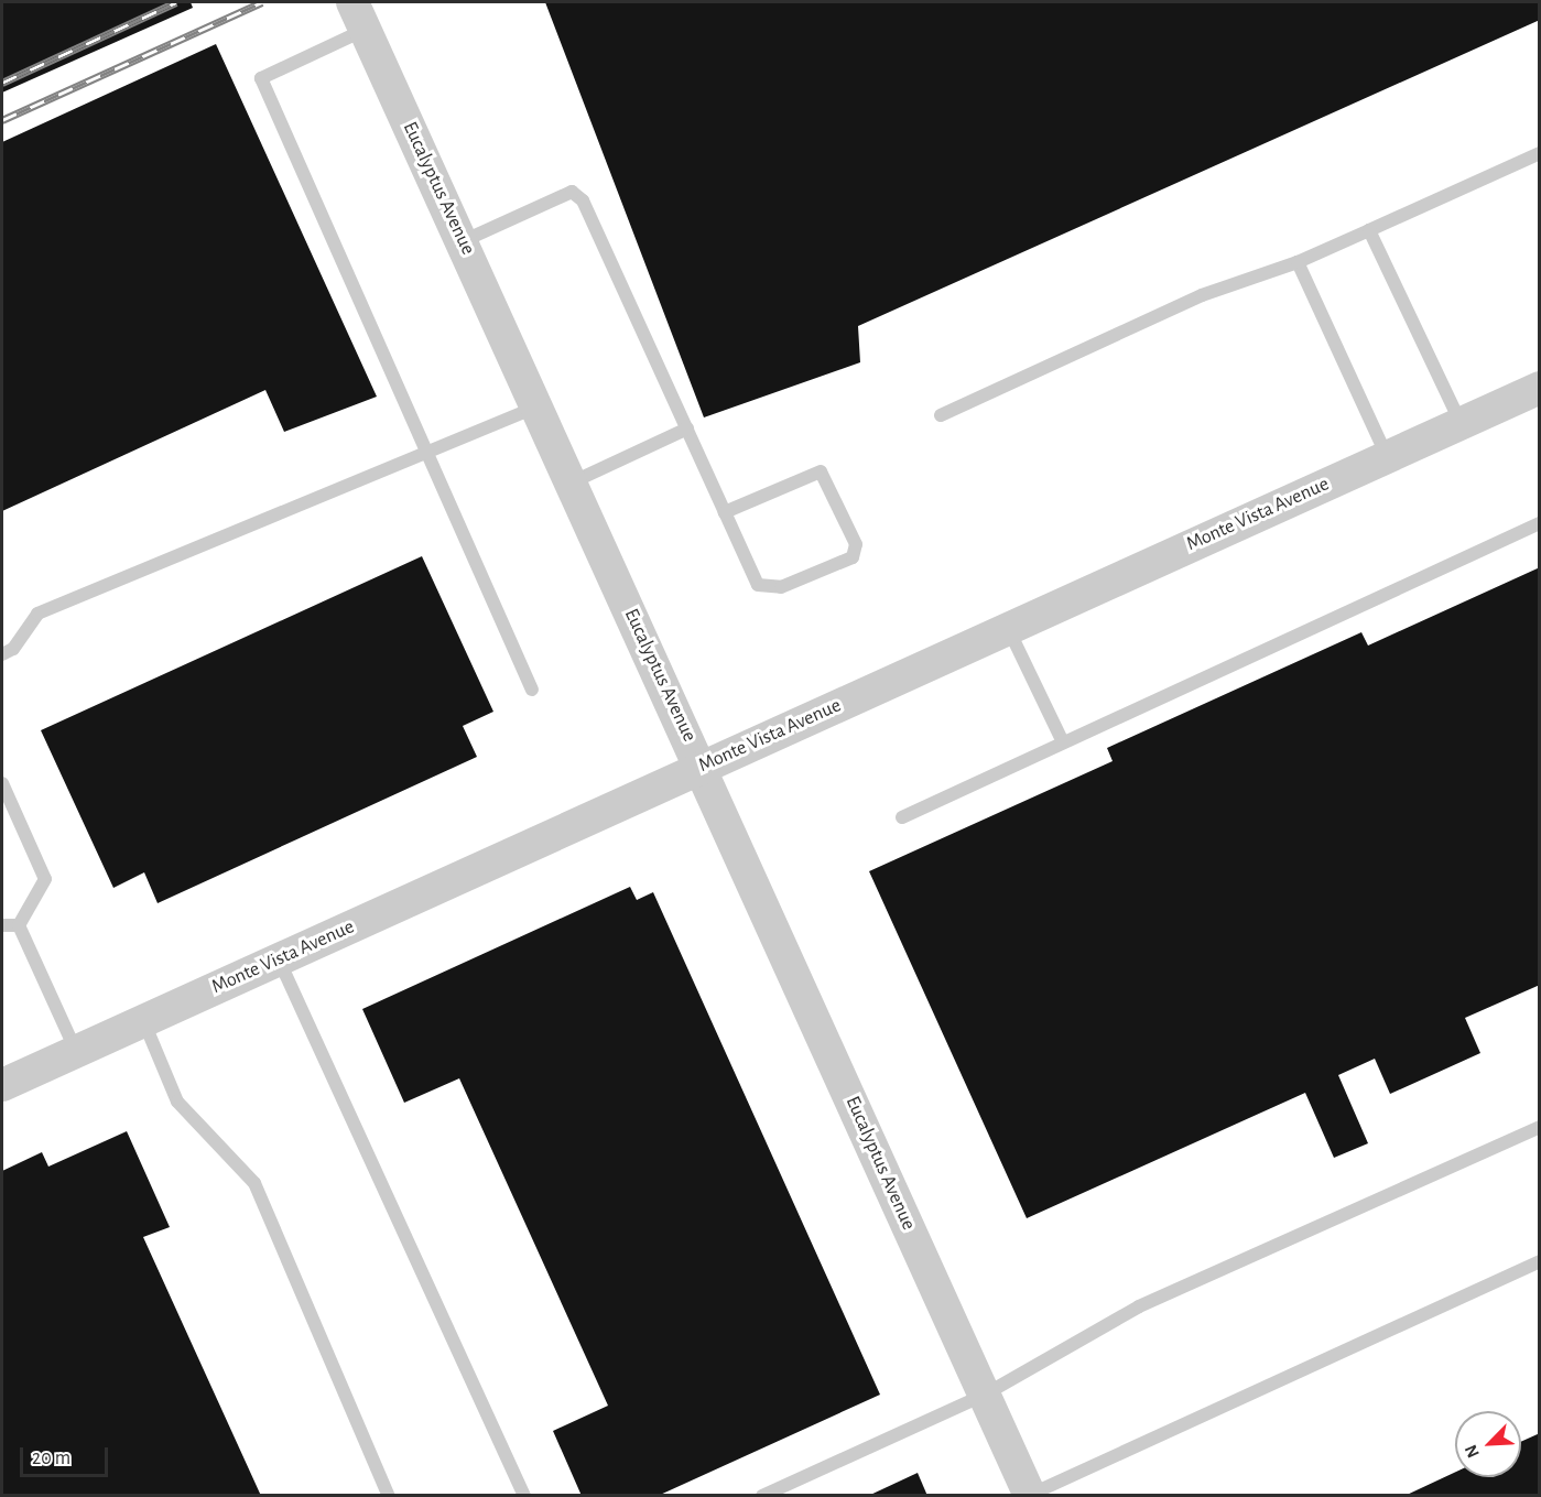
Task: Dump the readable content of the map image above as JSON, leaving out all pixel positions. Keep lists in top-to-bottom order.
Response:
{
  "streets": {
    "street": ["Eucalyptus Avenue", "Monte Vista Avenue"]
  },
  "crossings": [
    ["Eucalyptus Avenue", "Monte Vista Avenue"]
  ],
  "scale_bar": "20 m",
  "north": "bottom left"
}
